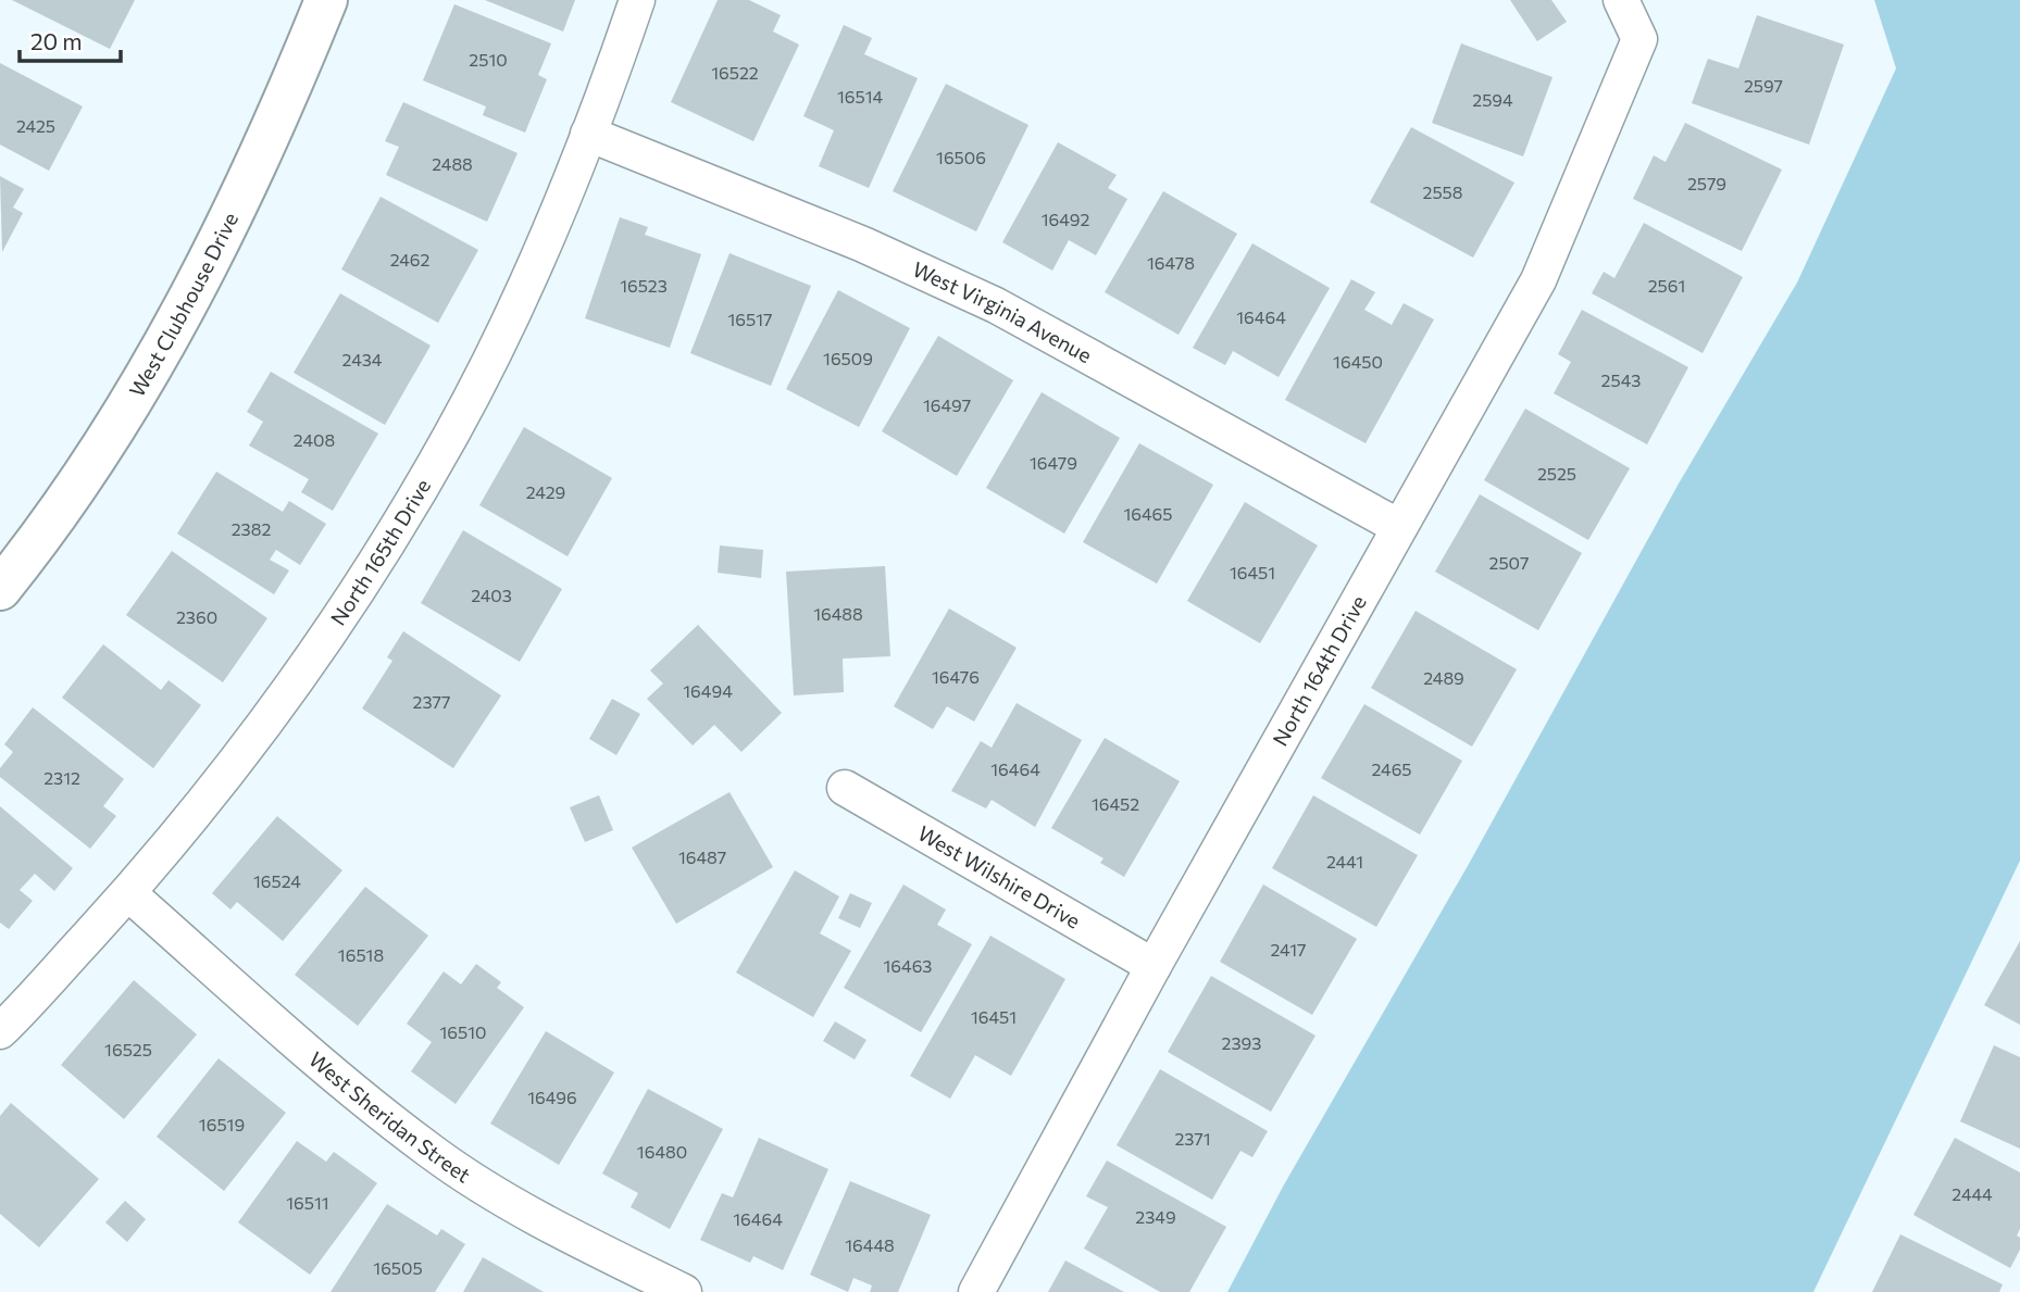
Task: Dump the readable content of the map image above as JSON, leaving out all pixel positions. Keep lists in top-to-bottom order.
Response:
{
  "streets": {
    "street": [
      "West Clubhouse Drive",
      "West Virginia Avenue",
      "North 165th Drive",
      "North 164th Drive",
      "West Wilshire Drive",
      "West Sheridan Street"
    ]
  },
  "crossings": [
    ["West Virginia Avenue", "North 165th Drive"],
    ["West Virginia Avenue", "North 164th Drive"],
    ["North 165th Drive", "West Sheridan Street"],
    ["North 164th Drive", "West Wilshire Drive"]
  ],
  "house_numbers": [
    "2510",
    "16522",
    "2597",
    "16514",
    "2594",
    "2425",
    "16506",
    "2488",
    "2579",
    "2558",
    "16492",
    "2462",
    "16478",
    "16523",
    "2561",
    "16464",
    "16517",
    "16509",
    "2434",
    "16450",
    "2543",
    "16497",
    "2408",
    "16479",
    "2525",
    "2429",
    "16465",
    "2382",
    "2507",
    "16451",
    "2403",
    "16488",
    "2360",
    "16476",
    "2489",
    "16494",
    "2377",
    "16464",
    "2465",
    "2312",
    "16452",
    "16487",
    "2441",
    "16524",
    "2417",
    "16518",
    "16463",
    "16451",
    "16510",
    "2393",
    "16525",
    "16496",
    "16519",
    "2371",
    "16480",
    "2444",
    "16511",
    "2349",
    "16464",
    "16448",
    "16505"
  ],
  "scale_bar": "20 m"
}
